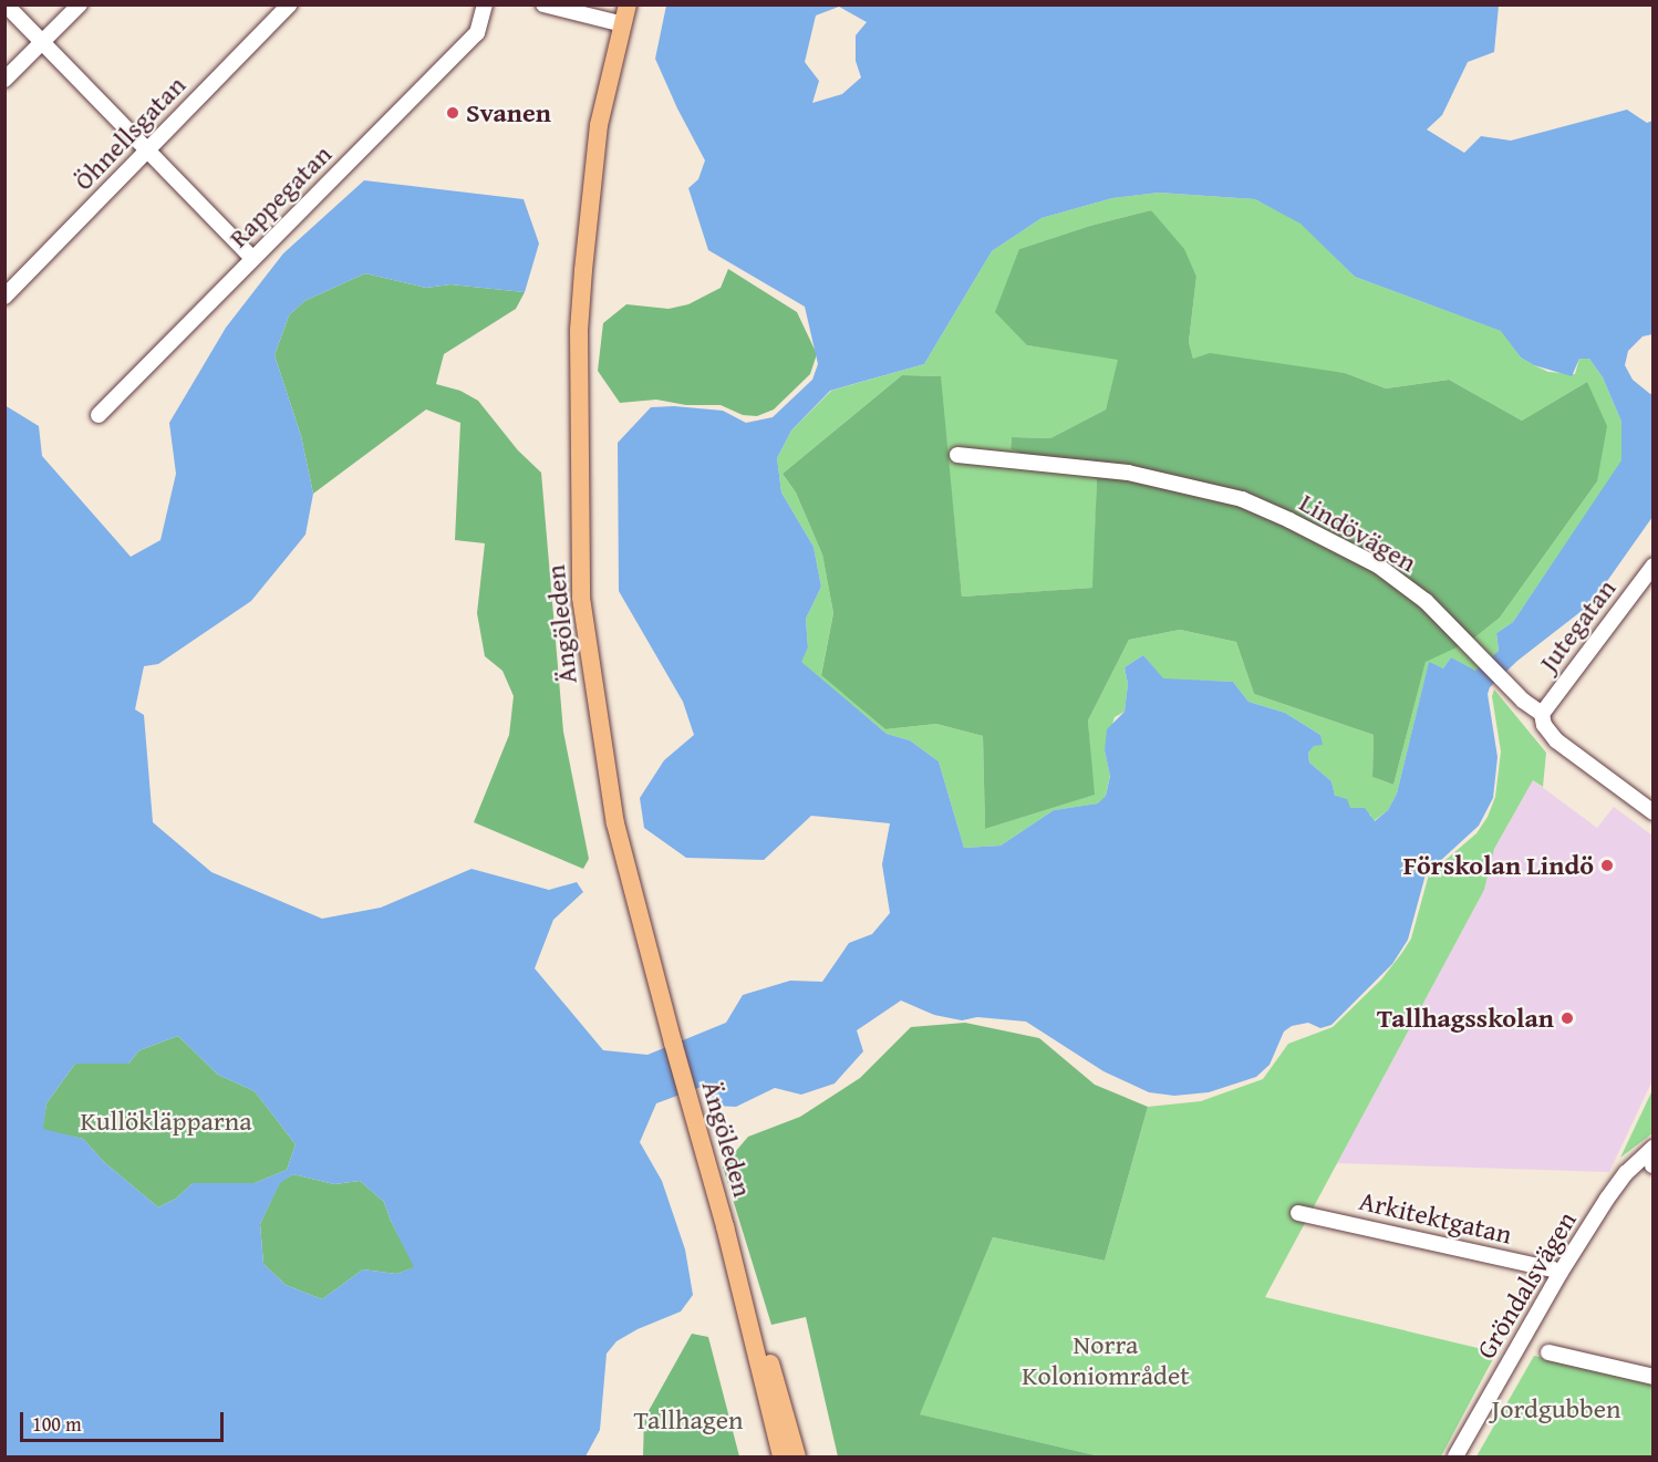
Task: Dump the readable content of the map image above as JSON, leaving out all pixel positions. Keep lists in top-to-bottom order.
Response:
{
  "streets": {
    "main road": ["Ängöleden"],
    "street": [
      "Öhnellsgatan",
      "Rappegatan",
      "Lindövägen",
      "Jutegatan",
      "Arkitektgatan",
      "Gröndalsvägen"
    ]
  },
  "crossings": [
    ["Lindövägen", "Jutegatan"],
    ["Arkitektgatan", "Gröndalsvägen"]
  ],
  "parks": [
    "Kullökläpparna",
    "Norra Koloniområdet",
    "Jordgubben",
    "Tallhagen"
  ],
  "places": ["Svanen", "Förskolan Lindö", "Tallhagsskolan"],
  "scale_bar": "100 m"
}
